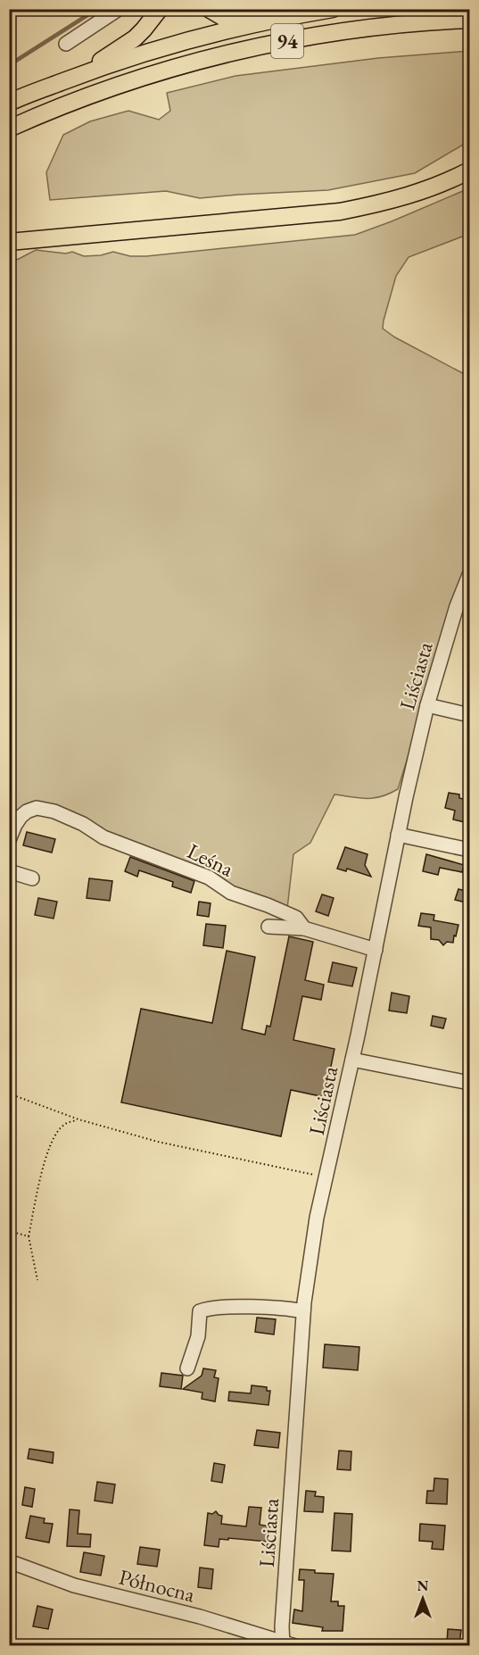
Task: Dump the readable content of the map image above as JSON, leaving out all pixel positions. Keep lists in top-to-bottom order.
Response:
{
  "streets": {
    "main road": ["94"],
    "street": ["Liściasta", "Leśna", "Północna"]
  },
  "crossings": [
    ["Liściasta", "Leśna"],
    ["Liściasta", "Północna"]
  ],
  "north": "top"
}
